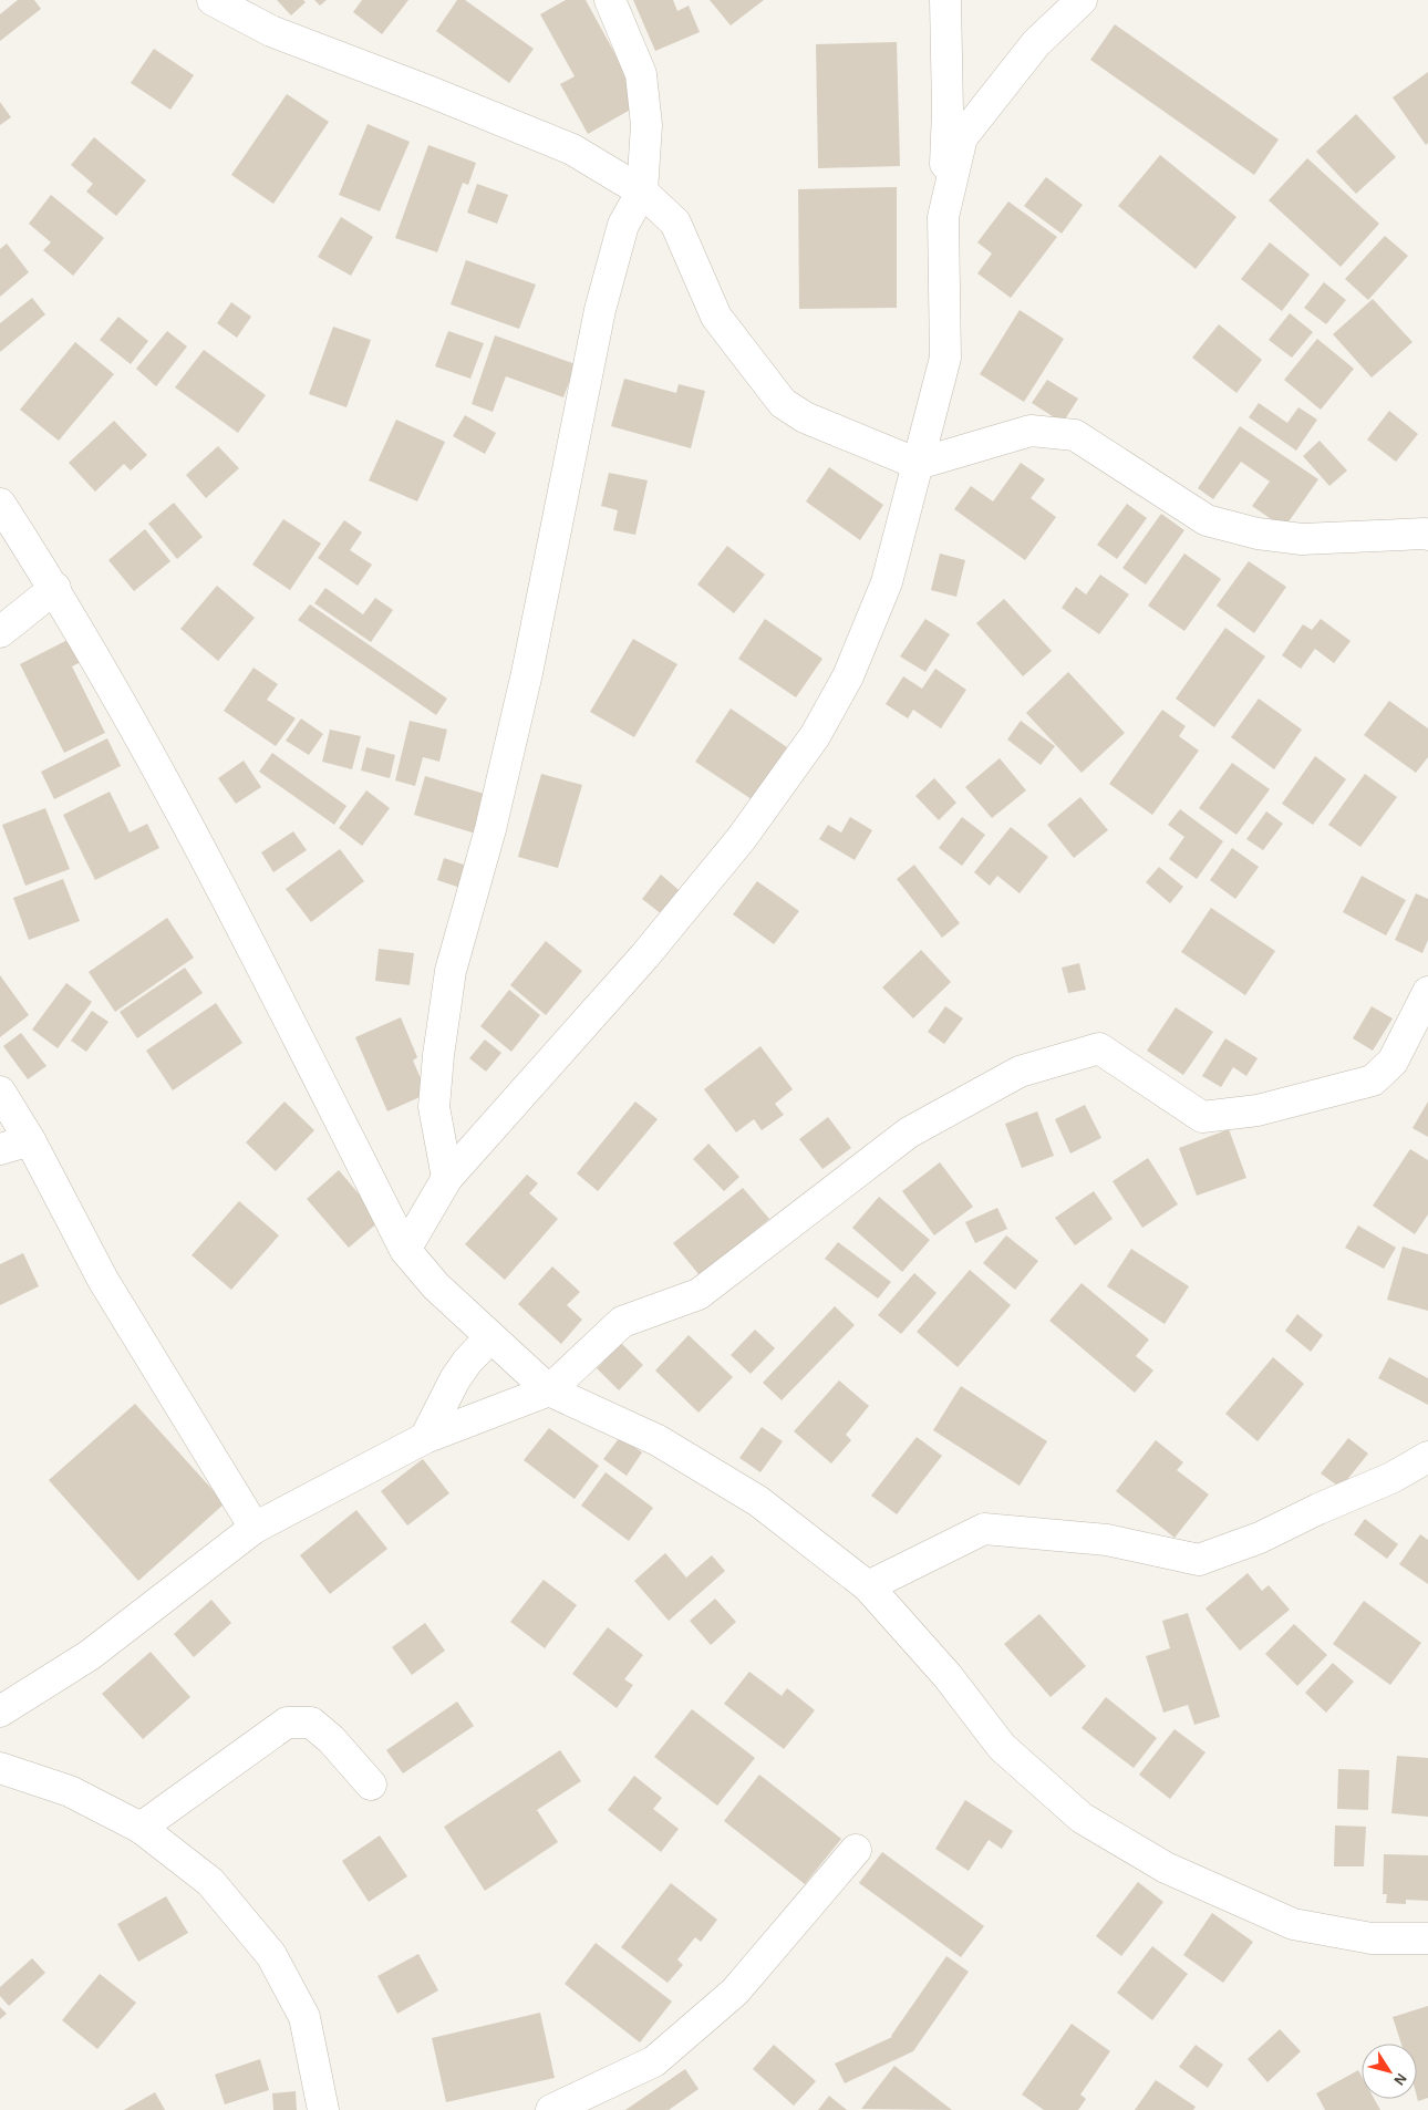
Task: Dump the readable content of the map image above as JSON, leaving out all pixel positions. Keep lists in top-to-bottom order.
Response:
{
  "north": "bottom right"
}
